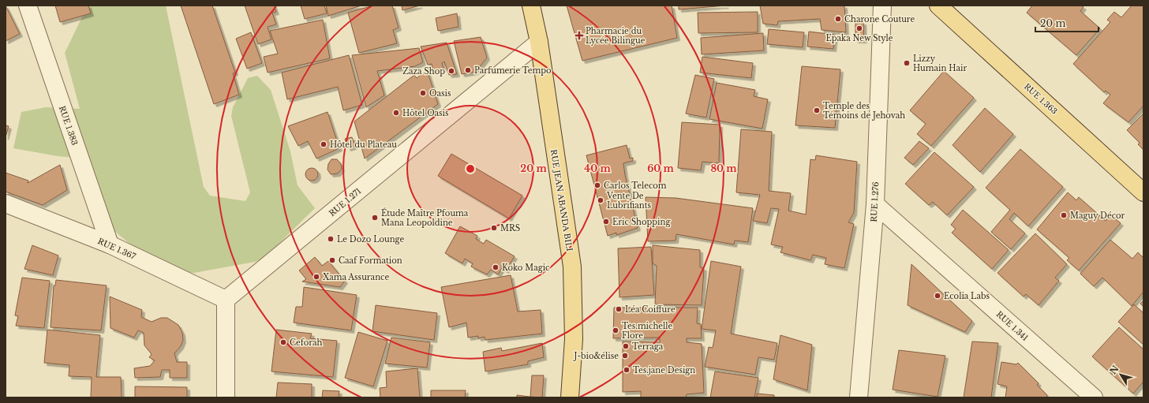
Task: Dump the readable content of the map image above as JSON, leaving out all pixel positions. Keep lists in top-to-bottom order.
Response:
{
  "streets": {
    "main road": ["RUE 1.363", "RUE JEAN ABANDA BILI"],
    "street": [
      "RUE 1.383",
      "RUE 1.271",
      "RUE 1.276",
      "RUE 1.367",
      "RUE 1.341"
    ]
  },
  "crossings": [
    ["RUE 1.383", "RUE 1.367"],
    ["RUE JEAN ABANDA BILI", "RUE 1.271"],
    ["RUE 1.271", "RUE 1.367"],
    ["RUE 1.276", "RUE 1.341"]
  ],
  "places": {
    "other": [
      "Charone Couture",
      "Epaka New Style",
      "Lizzy Humain Hair",
      "Parfumerie Tempo",
      "Zaza Shop",
      "Oasis",
      "Temple des Témoins de Jehovah",
      "Hôtel Oasis",
      "Hôtel du Plateau",
      "Carlos Telecom",
      "Vente De Lubrifiants",
      "Maguy Décor",
      "Étude Maître Pfouma Mana Leopoldine",
      "Eric Shopping",
      "MRS",
      "Le Dozo Lounge",
      "Caaf Formation",
      "Koko Magic",
      "Xama Assurance",
      "Ecolia Labs",
      "Léa Coiffure",
      "Tes.michelle Flore",
      "Ceforah",
      "Terraga",
      "J-bio&élise",
      "Tes.jane Design"
    ],
    "health": ["Pharmacie du Lycée Bilingue"]
  },
  "scale_bar": "20 m",
  "north": "top left",
  "rings": [
    "20 m",
    "40 m",
    "60 m",
    "80 m"
  ]
}
